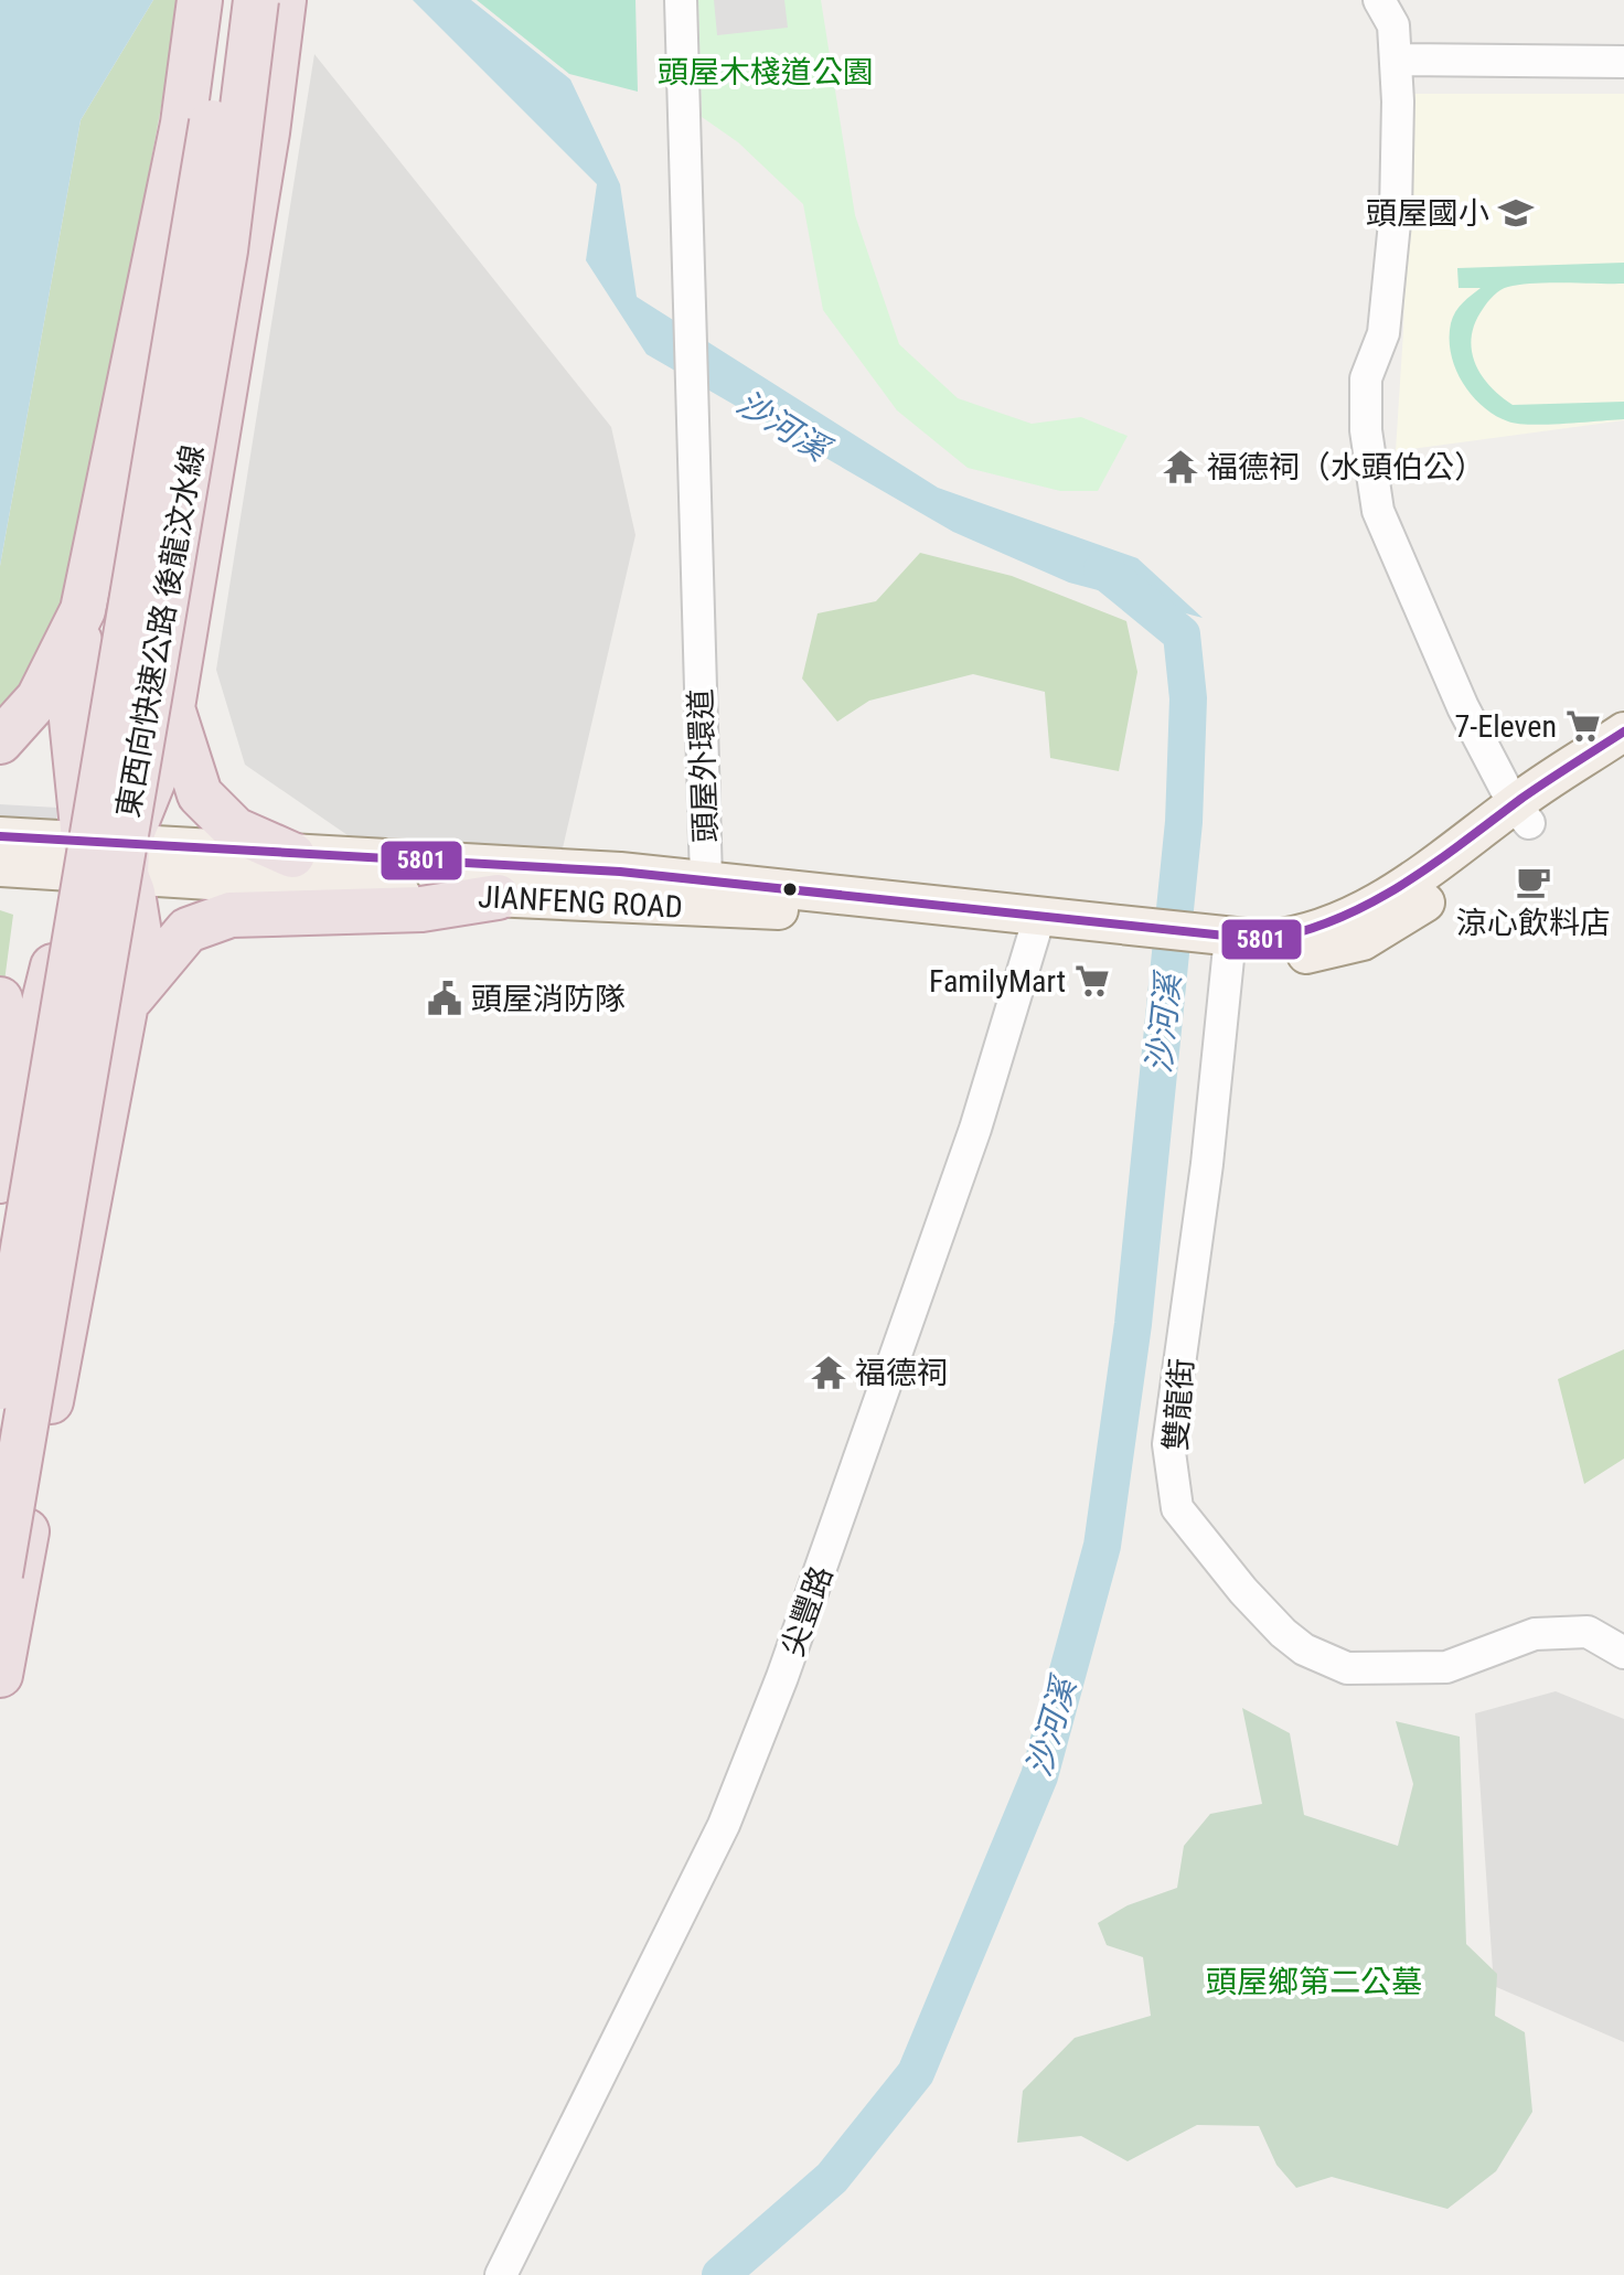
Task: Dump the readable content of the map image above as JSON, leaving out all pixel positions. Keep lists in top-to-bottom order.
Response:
{
  "streets": {
    "highway": ["東西向快速公路 後龍汶水線"],
    "main road": ["JIANFENG ROAD"],
    "street": ["頭屋外環道", "雙龍街", "尖豐路"]
  },
  "crossings": [
    ["頭屋外環道", "JIANFENG ROAD"],
    ["JIANFENG ROAD", "雙龍街"],
    ["JIANFENG ROAD", "尖豐路"]
  ],
  "water": ["沙河溪"],
  "parks": ["頭屋木棧道公園", "頭屋鄉第二公墓"],
  "places": {
    "school or university": ["頭屋國小"],
    "temple": ["福德祠（水頭伯公）", "福德祠"],
    "supermarket": ["7-Eleven", "FamilyMart"],
    "cafe": ["涼心飲料店"],
    "public building": ["頭屋消防隊"]
  },
  "lines": ["transit line 5801"]
}
